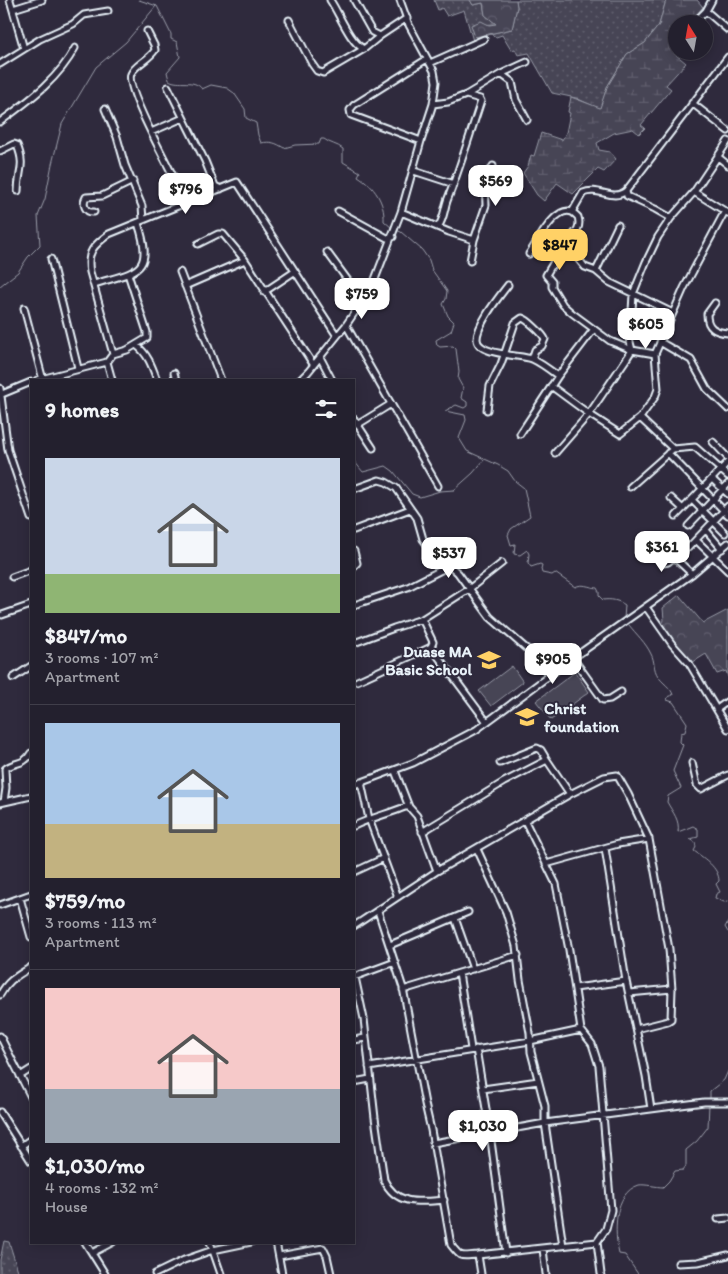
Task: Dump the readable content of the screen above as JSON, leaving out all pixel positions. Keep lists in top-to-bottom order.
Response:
{
  "places": {
    "school or university": ["Duase MA Basic School", "Christ foundation"]
  },
  "north": "top",
  "page": {
    "price": [
      "$569",
      "$796",
      "$847",
      "$759",
      "$605",
      "$361",
      "$537",
      "$905",
      "$1,030"
    ],
    "heading": "9 homes",
    "list": [
      {
        "name": "$847/mo",
        "note": "3 rooms · 107 m² · Apartment"
      },
      {
        "name": "$759/mo",
        "note": "3 rooms · 113 m² · Apartment"
      },
      {
        "name": "$1,030/mo",
        "note": "4 rooms · 132 m² · House"
      }
    ]
  }
}
